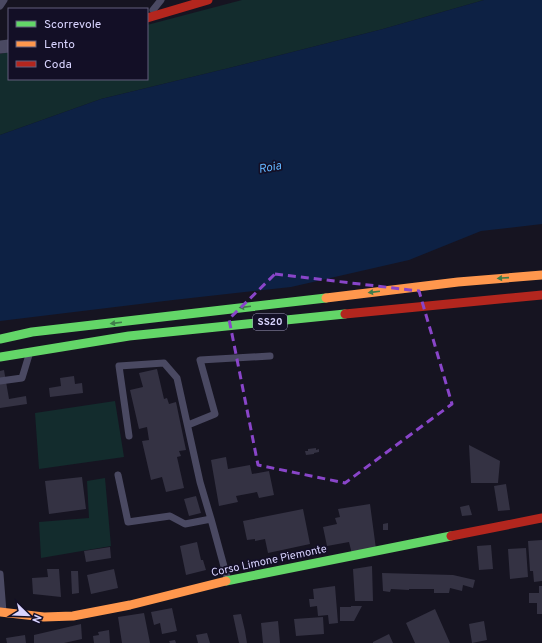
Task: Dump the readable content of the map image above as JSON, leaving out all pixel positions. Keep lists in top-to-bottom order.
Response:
{
  "streets": {
    "main road": ["SS20", "Corso Limone Piemonte"]
  },
  "water": ["Roia"],
  "legend": ["Scorrevole", "Lento", "Coda"],
  "north": "bottom right"
}
